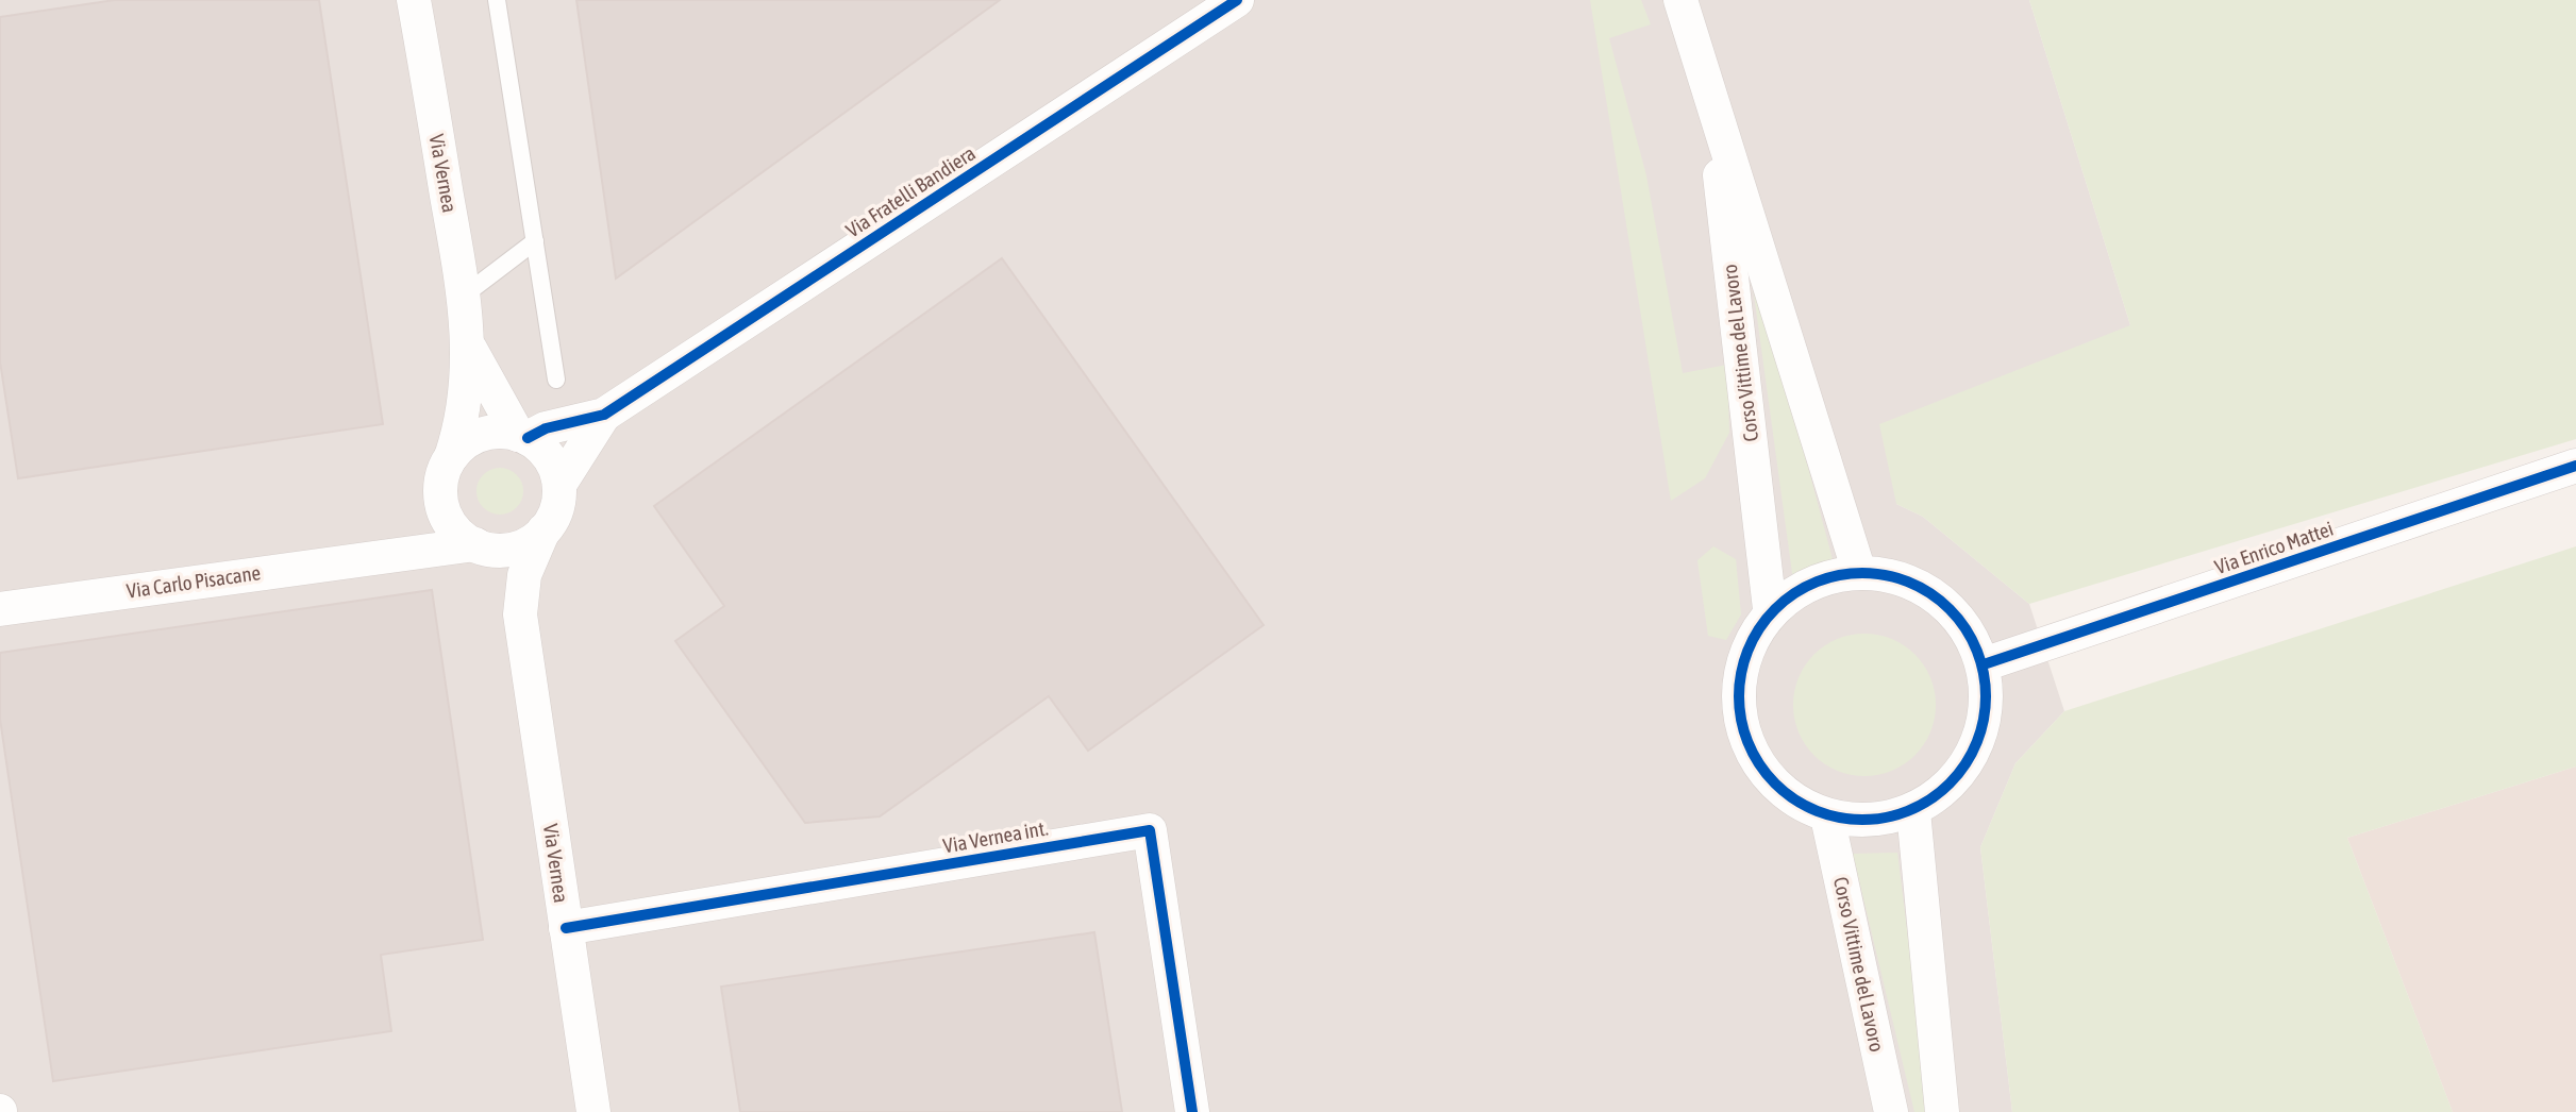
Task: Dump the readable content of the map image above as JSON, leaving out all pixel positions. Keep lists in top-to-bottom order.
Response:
{
  "streets": {
    "street": [
      "Via Vernea",
      "Via Fratelli Bandiera",
      "Corso Vittime del Lavoro",
      "Via Enrico Mattei",
      "Via Carlo Pisacane",
      "Via Vernea int."
    ]
  },
  "crossings": [
    ["Via Vernea", "Via Vernea int."],
    ["Corso Vittime del Lavoro", "Via Enrico Mattei"]
  ]
}
